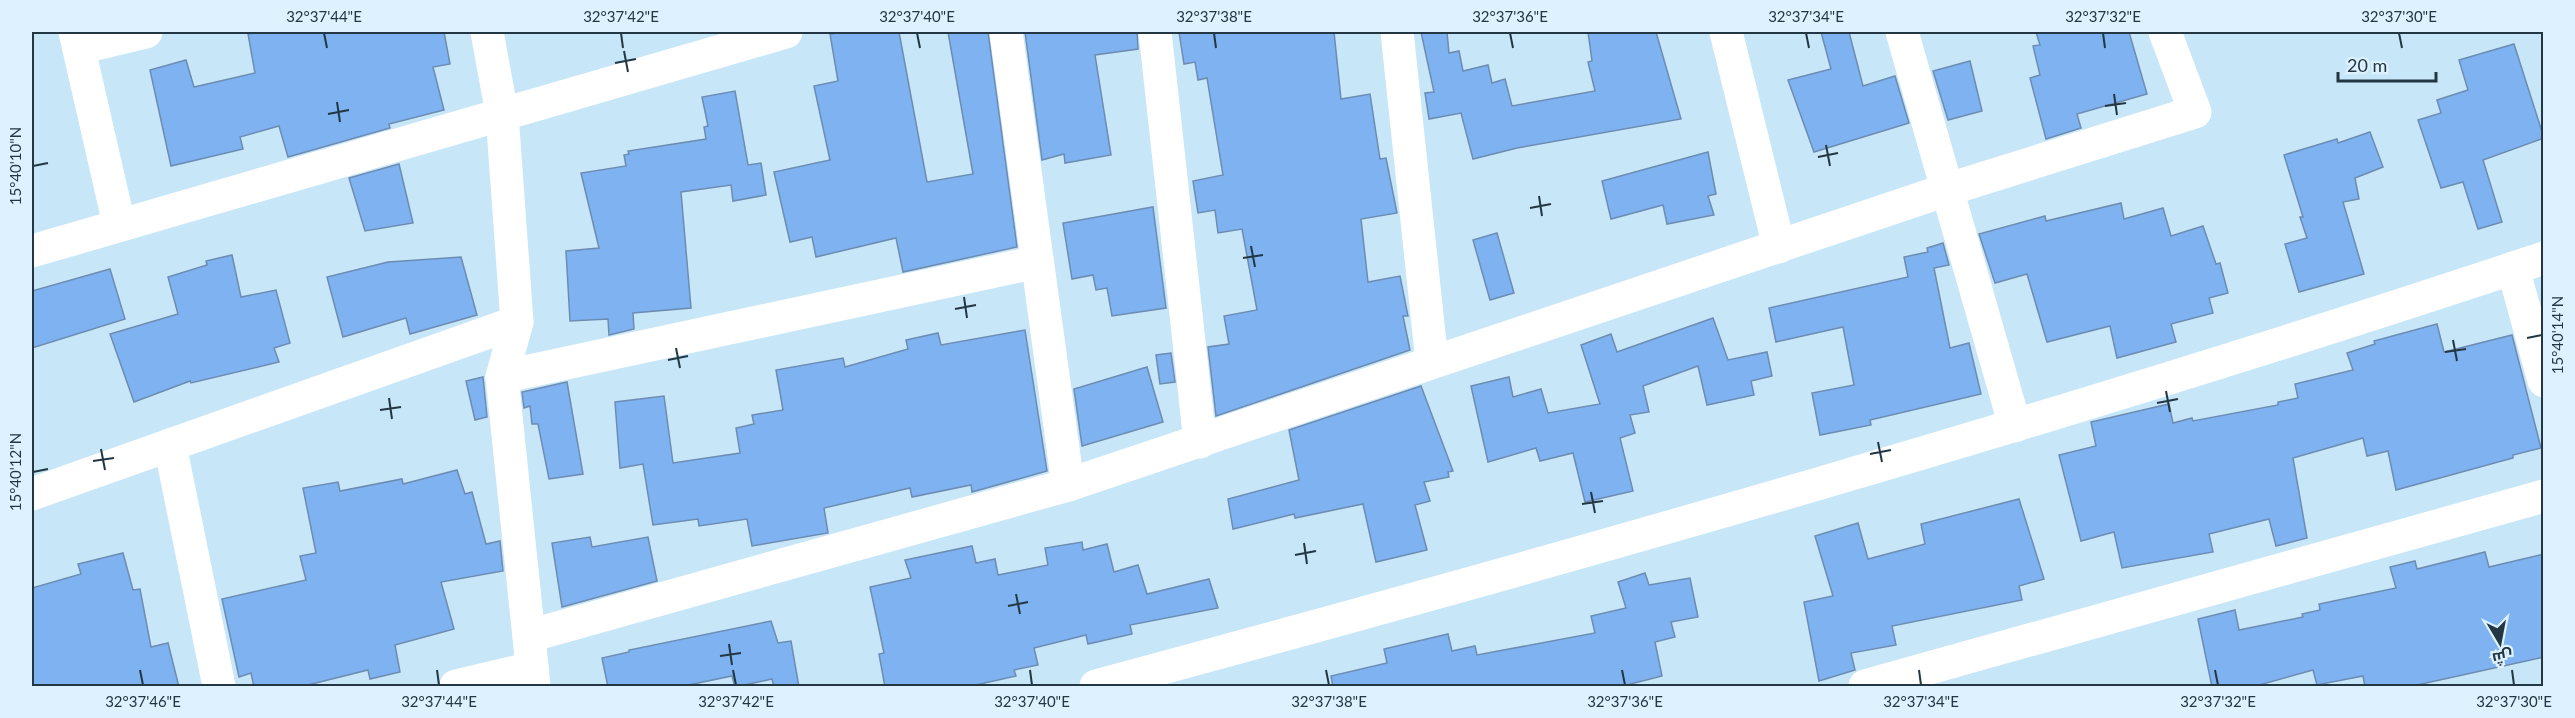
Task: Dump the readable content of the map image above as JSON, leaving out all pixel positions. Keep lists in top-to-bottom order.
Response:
{
  "scale_bar": "20 m",
  "north": "bottom",
  "coordinates": [
    "32°37'44\"E",
    "32°37'42\"E",
    "32°37'40\"E",
    "32°37'38\"E",
    "32°37'36\"E",
    "32°37'34\"E",
    "32°37'32\"E",
    "32°37'30\"E",
    "15°40'10\"N",
    "15°40'14\"N",
    "15°40'12\"N",
    "32°37'46\"E"
  ]
}
